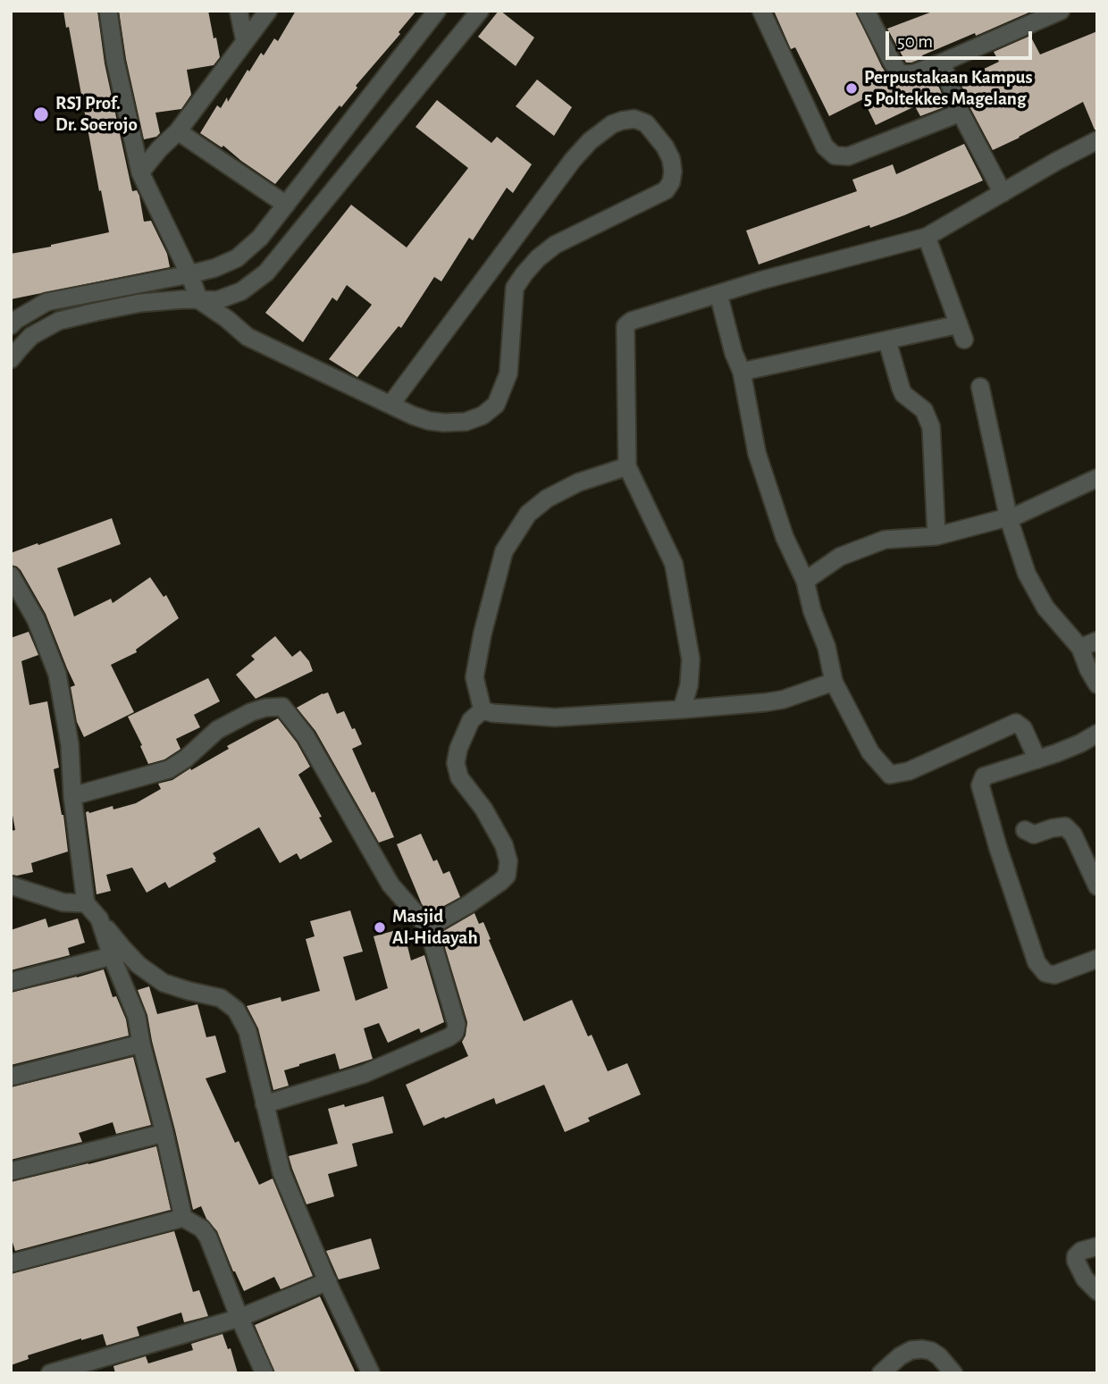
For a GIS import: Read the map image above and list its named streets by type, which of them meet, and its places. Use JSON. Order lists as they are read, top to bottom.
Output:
{
  "places": ["Perpustakaan Kampus 5 Poltekkes Magelang", "RSJ Prof. Dr. Soerojo", "Masjid Al-Hidayah"],
  "scale_bar": "50 m"
}
